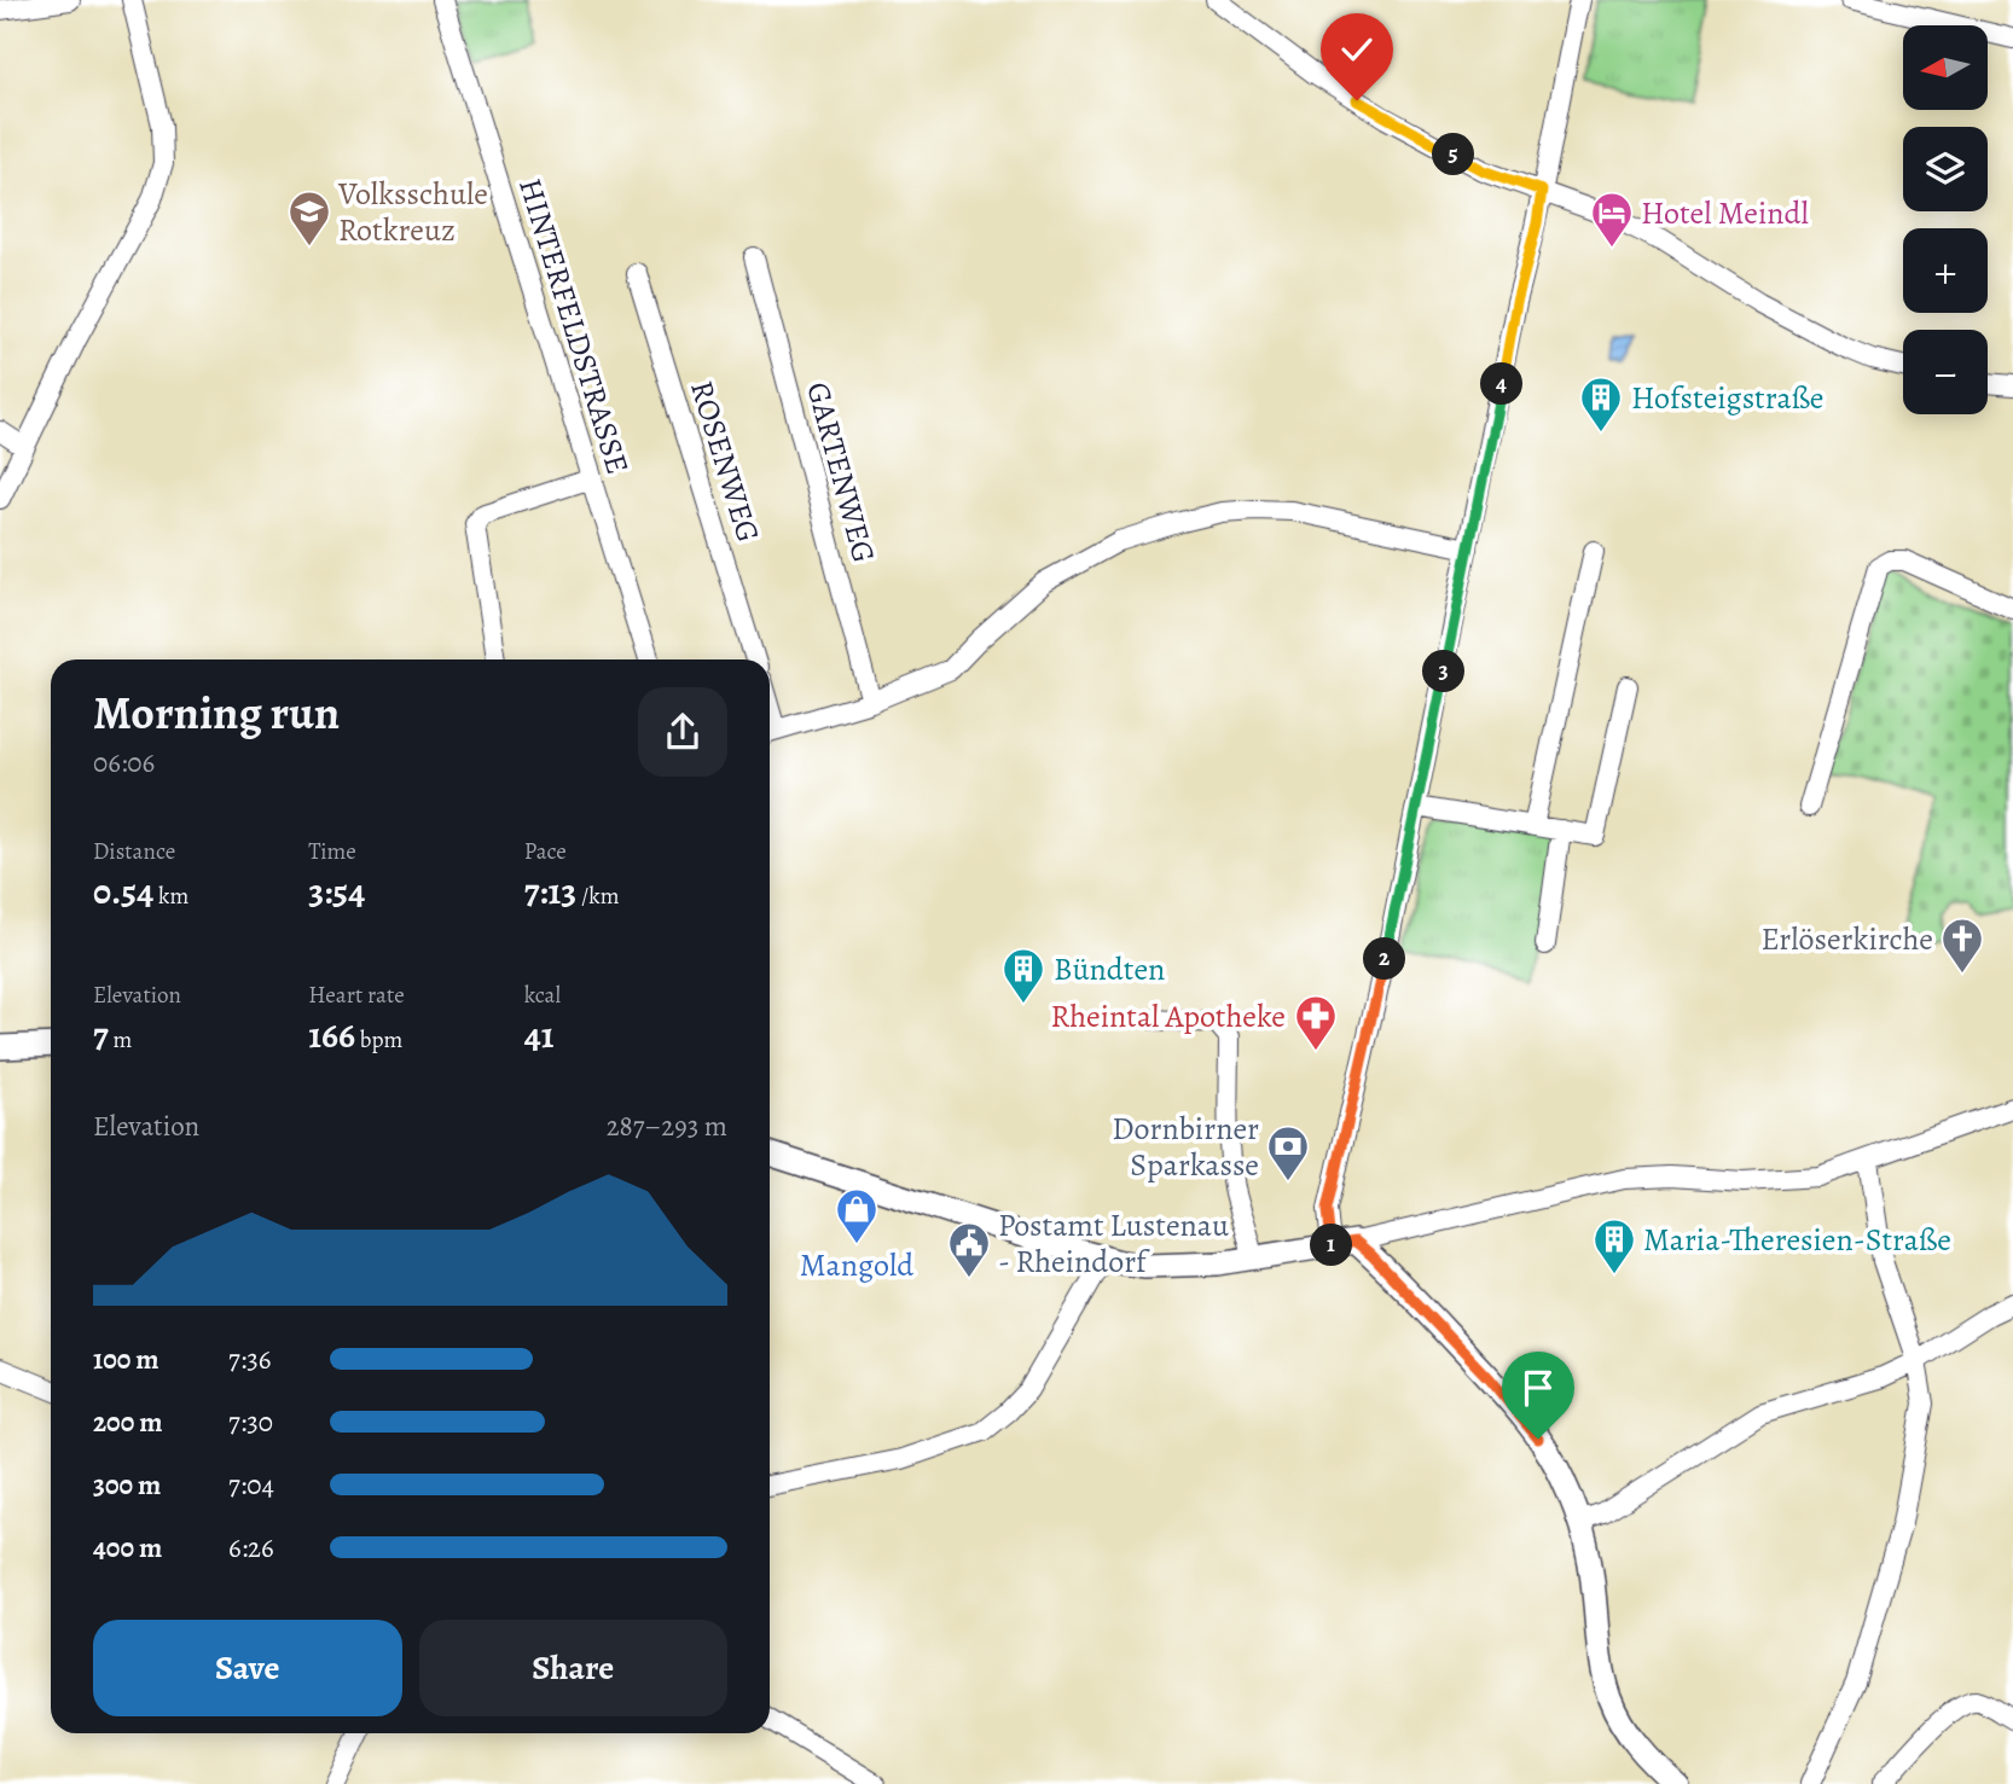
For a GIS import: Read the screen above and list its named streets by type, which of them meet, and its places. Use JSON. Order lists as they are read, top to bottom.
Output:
{
  "streets": {
    "street": ["HINTERFELDSTRASSE", "ROSENWEG", "GARTENWEG"]
  },
  "places": {
    "school or university": ["Volksschule Rotkreuz"],
    "hotel": ["Hotel Meindl"],
    "building": ["Hofsteigstraße", "Bündten", "Maria-Theresien-Straße"],
    "church": ["Erlöserkirche"],
    "pharmacy": ["Rheintal Apotheke"],
    "bank": ["Dornbirner Sparkasse"],
    "shop": ["Mangold"],
    "public building": ["Postamt Lustenau - Rheindorf"]
  },
  "north": "left",
  "page": {
    "map_buttons": ["+", "−"],
    "pins": [
      "5",
      "4",
      "3",
      "2",
      "1"
    ],
    "heading": ["Morning run", "06:06"],
    "stats": [
      ["Distance", "0.54 km"],
      ["Time", "3:54"],
      ["Pace", "7:13 /km"],
      ["Elevation", "7 m"],
      ["Heart rate", "166 bpm"],
      ["kcal", "41"]
    ],
    "chart": ["Elevation", "287–293 m"],
    "list": [
      {
        "name": "100 m",
        "note": "7:36"
      },
      {
        "name": "200 m",
        "note": "7:30"
      },
      {
        "name": "300 m",
        "note": "7:04"
      },
      {
        "name": "400 m",
        "note": "6:26"
      }
    ],
    "buttons": ["Save", "Share"]
  }
}
